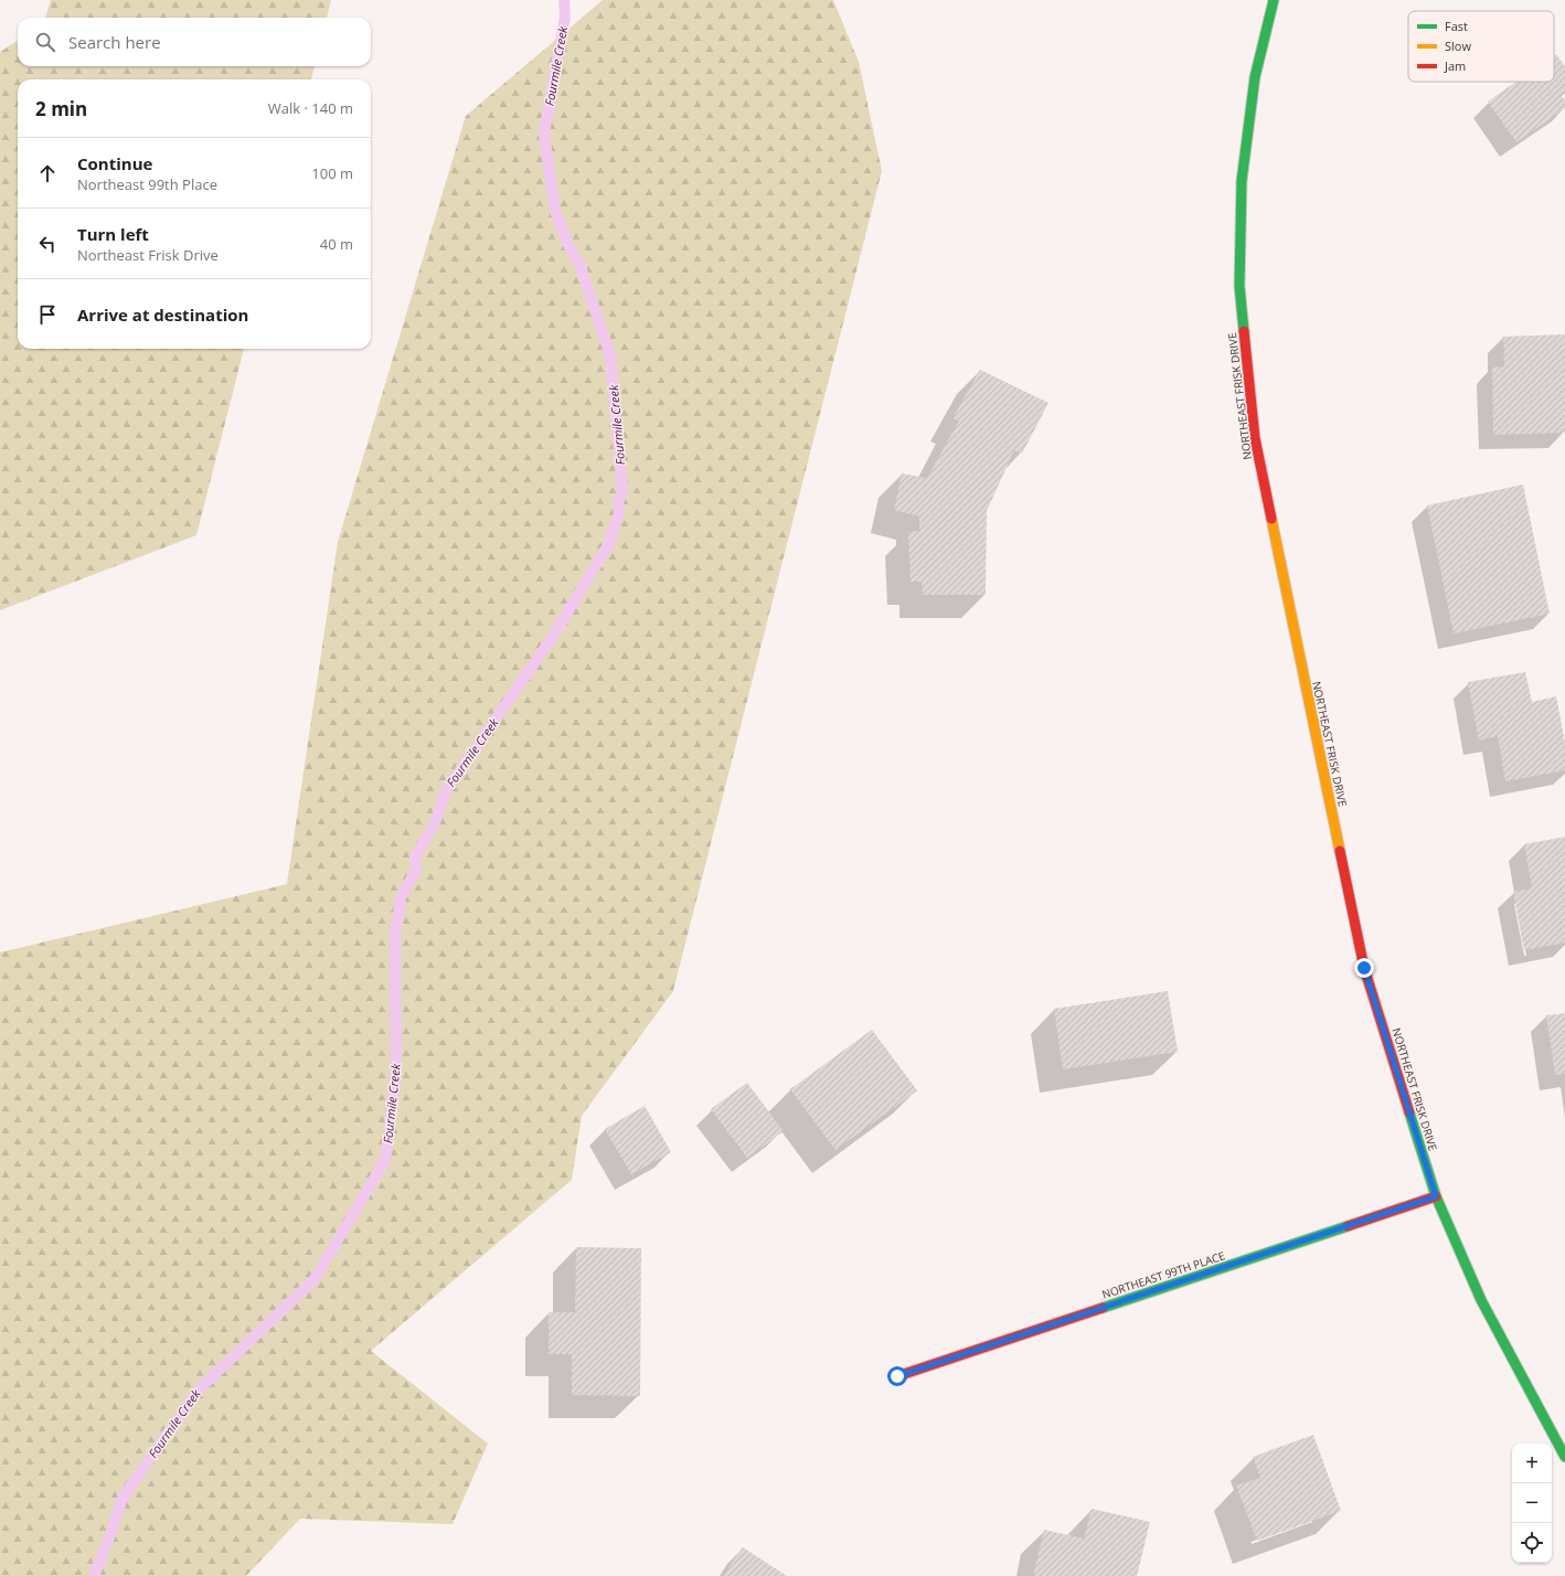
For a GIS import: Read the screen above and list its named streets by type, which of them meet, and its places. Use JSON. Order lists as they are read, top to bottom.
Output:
{
  "streets": {
    "street": ["NORTHEAST FRISK DRIVE", "NORTHEAST 99TH PLACE"]
  },
  "crossings": [
    ["NORTHEAST FRISK DRIVE", "NORTHEAST 99TH PLACE"]
  ],
  "water": ["Fourmile Creek"],
  "legend": ["Fast", "Slow", "Jam"],
  "page": {
    "search": "Search here",
    "heading": ["2 min", "Walk · 140 m"],
    "list": [
      ["Continue", "Northeast 99th Place", "100 m"],
      ["Turn left", "Northeast Frisk Drive", "40 m"],
      "Arrive at destination"
    ],
    "map_buttons": ["+", "−"]
  }
}
